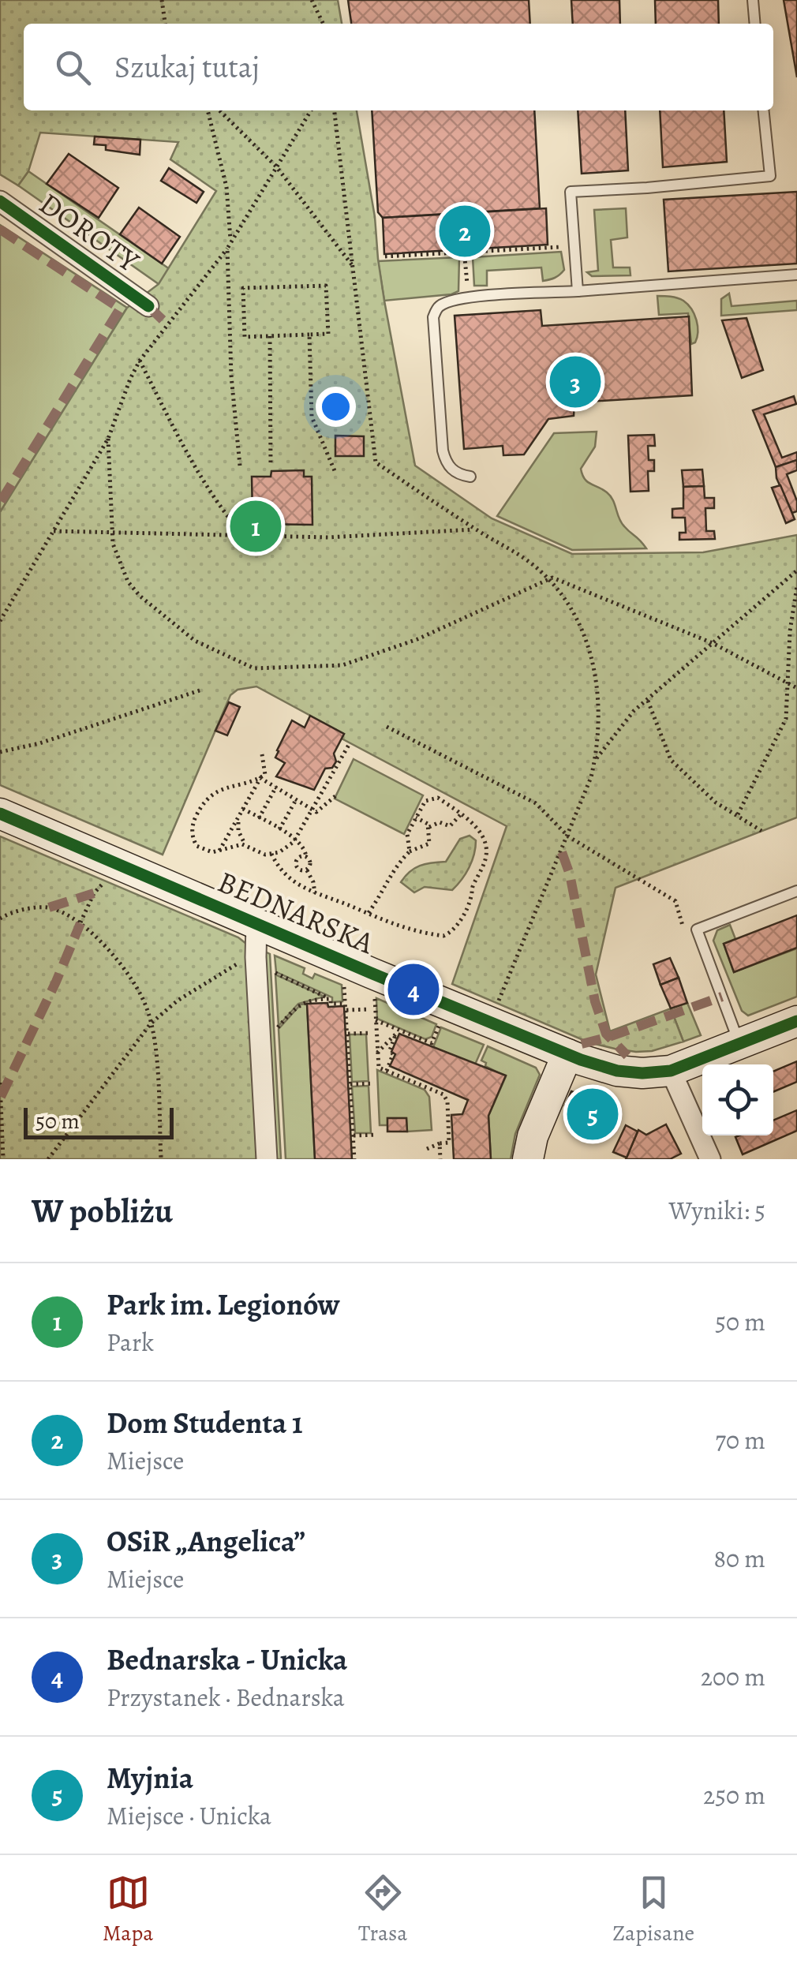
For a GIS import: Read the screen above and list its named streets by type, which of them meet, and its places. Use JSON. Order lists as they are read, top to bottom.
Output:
{
  "streets": {
    "street": ["DOROTY", "BEDNARSKA"]
  },
  "scale_bar": "50 m",
  "page": {
    "search": "Szukaj tutaj",
    "pins": [
      "2",
      "3",
      "1",
      "4",
      "5"
    ],
    "scale": "50 m",
    "heading": ["W pobliżu", "Wyniki: 5"],
    "list": [
      {
        "mark": "1",
        "name": "Park im. Legionów",
        "note": "Park",
        "value": "50 m"
      },
      {
        "mark": "2",
        "name": "Dom Studenta 1",
        "note": "Miejsce",
        "value": "70 m"
      },
      {
        "mark": "3",
        "name": "OSiR „Angelica”",
        "note": "Miejsce",
        "value": "80 m"
      },
      {
        "mark": "4",
        "name": "Bednarska - Unicka",
        "note": "Przystanek · Bednarska",
        "value": "200 m"
      },
      {
        "mark": "5",
        "name": "Myjnia",
        "note": "Miejsce · Unicka",
        "value": "250 m"
      }
    ],
    "nav": ["Mapa", "Trasa", "Zapisane"]
  }
}
